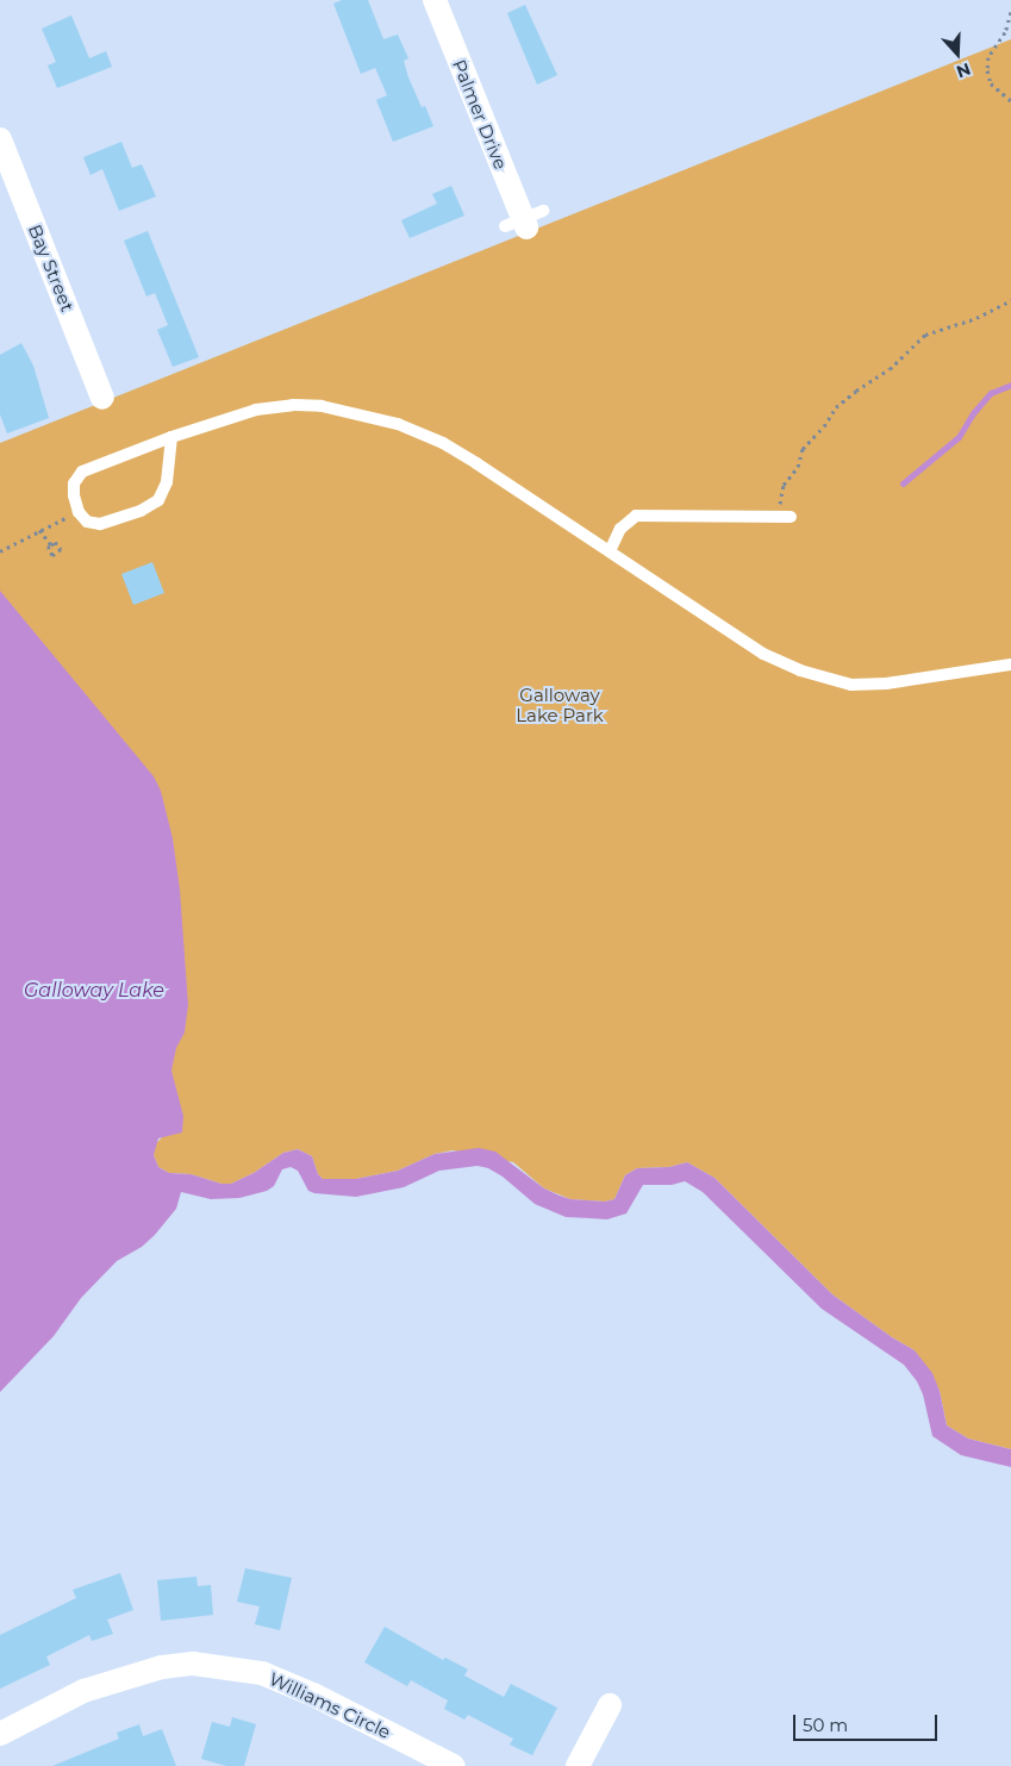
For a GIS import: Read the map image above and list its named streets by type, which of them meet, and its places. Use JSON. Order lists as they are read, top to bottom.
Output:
{
  "streets": {
    "street": ["Palmer Drive", "Bay Street", "Williams Circle"]
  },
  "water": ["Galloway Lake"],
  "parks": ["Galloway Lake Park"],
  "scale_bar": "50 m",
  "north": "bottom"
}
